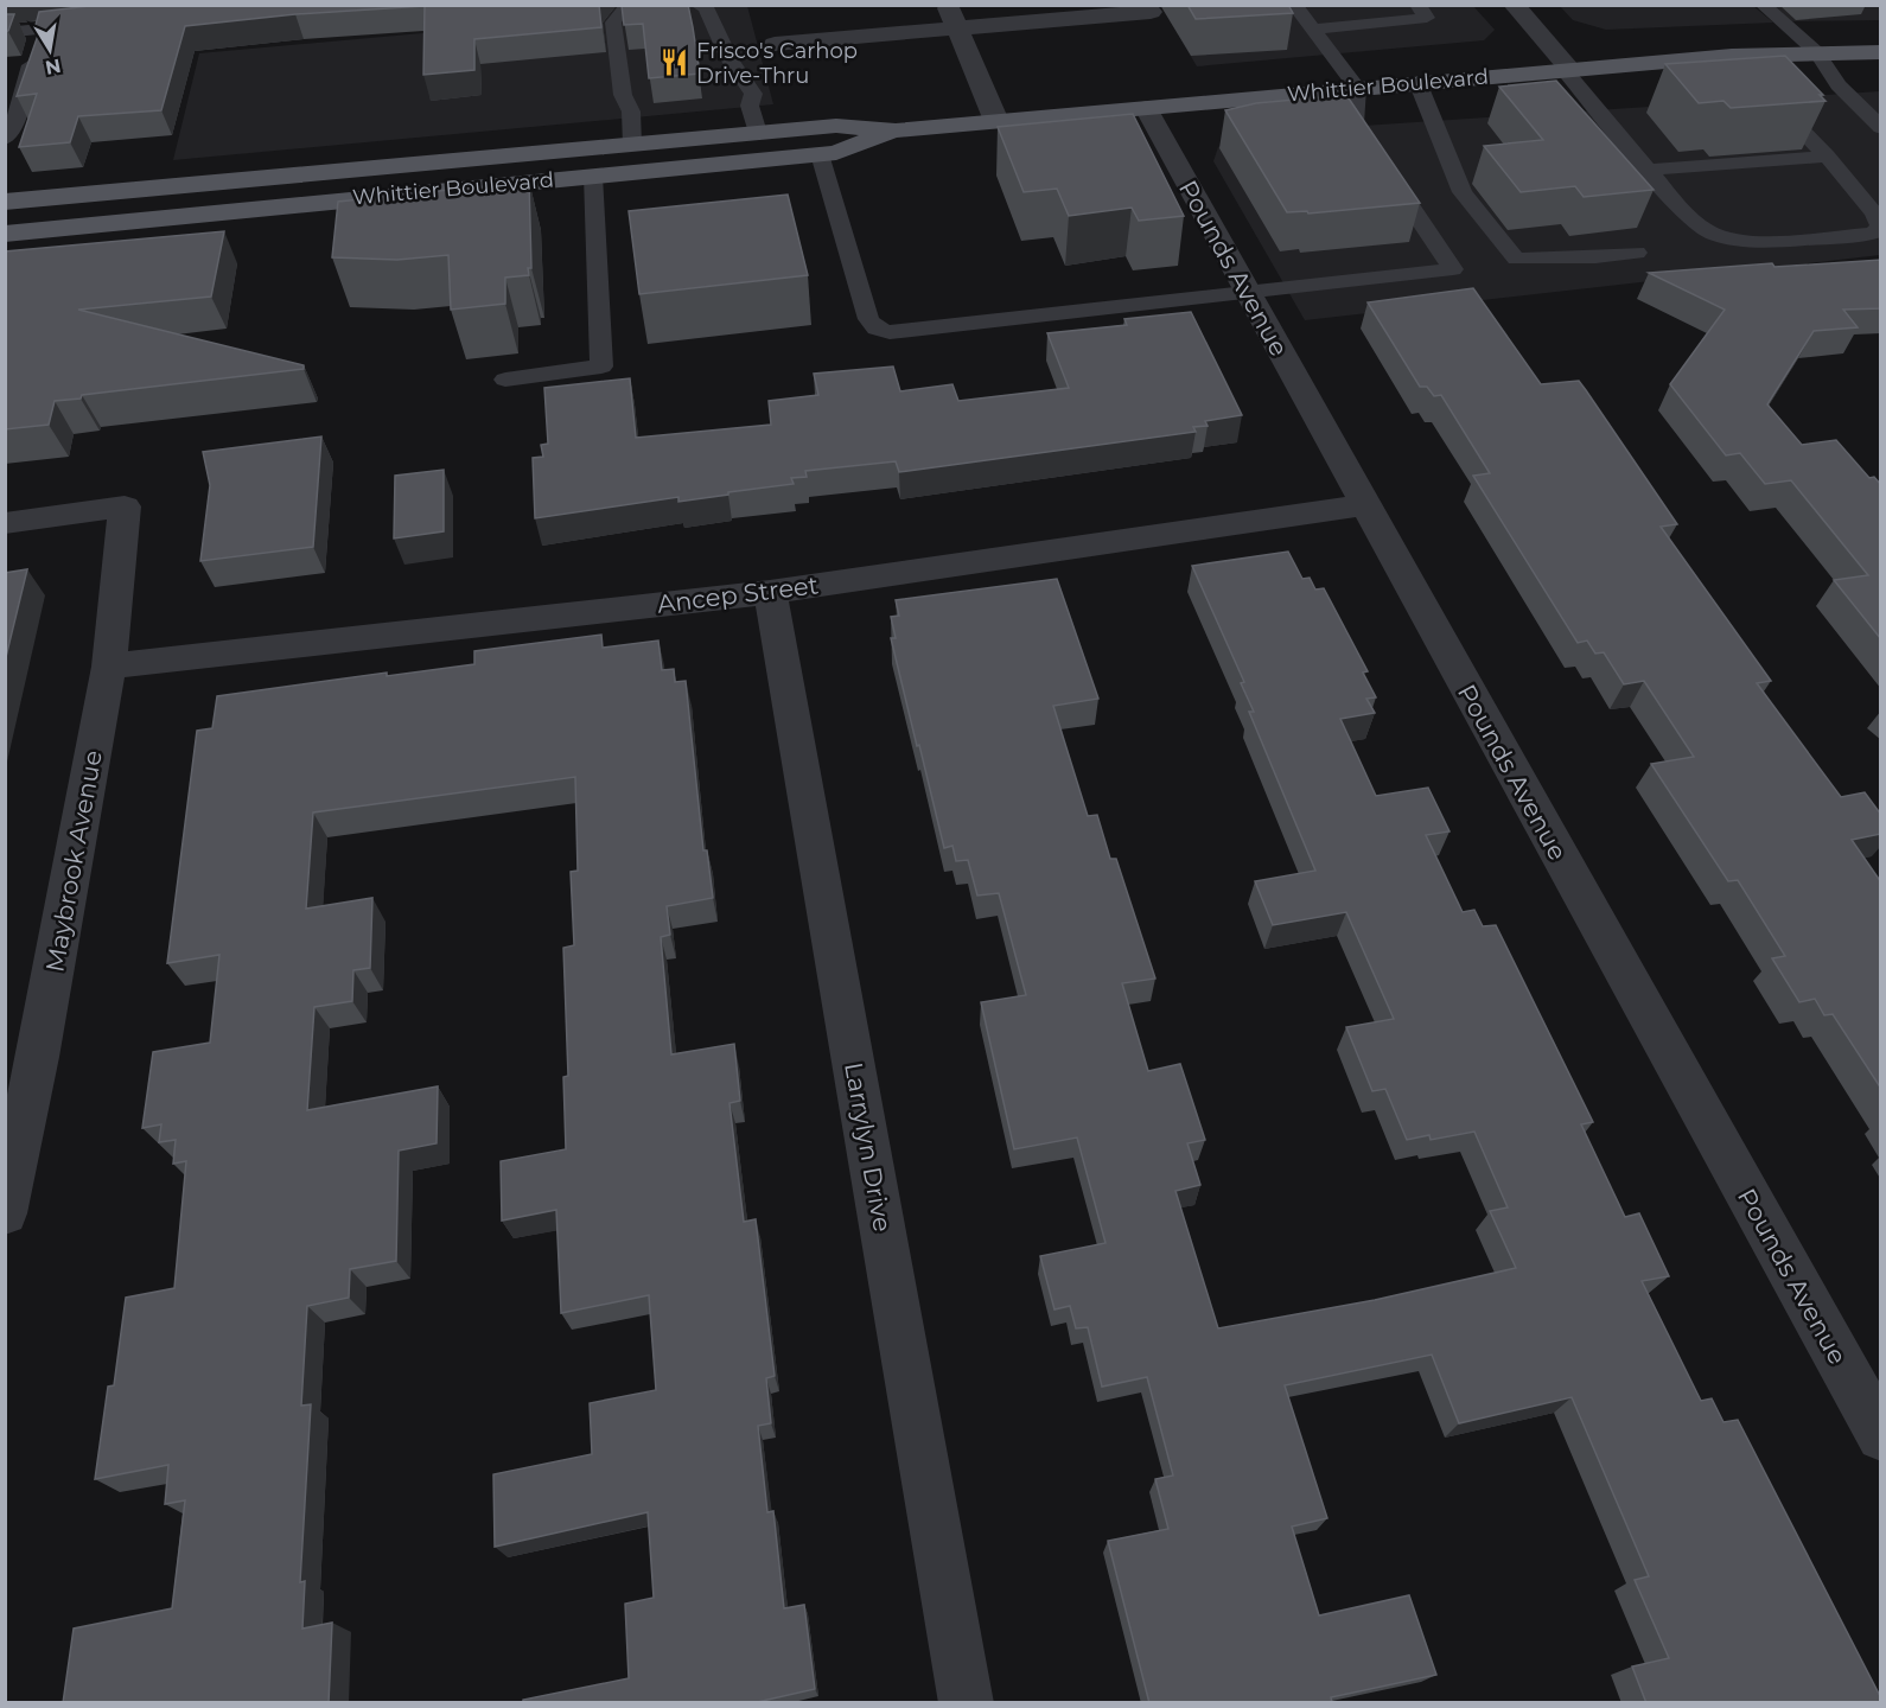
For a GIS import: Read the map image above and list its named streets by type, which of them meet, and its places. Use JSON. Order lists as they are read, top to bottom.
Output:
{
  "streets": {
    "main road": ["Whittier Boulevard"],
    "street": [
      "Pounds Avenue",
      "Ancep Street",
      "Maybrook Avenue",
      "Larrylyn Drive"
    ]
  },
  "crossings": [
    ["Whittier Boulevard", "Pounds Avenue"],
    ["Pounds Avenue", "Ancep Street"],
    ["Ancep Street", "Maybrook Avenue"],
    ["Ancep Street", "Larrylyn Drive"]
  ],
  "places": {
    "restaurant": ["Frisco's Carhop Drive-Thru"]
  },
  "north": "bottom"
}
